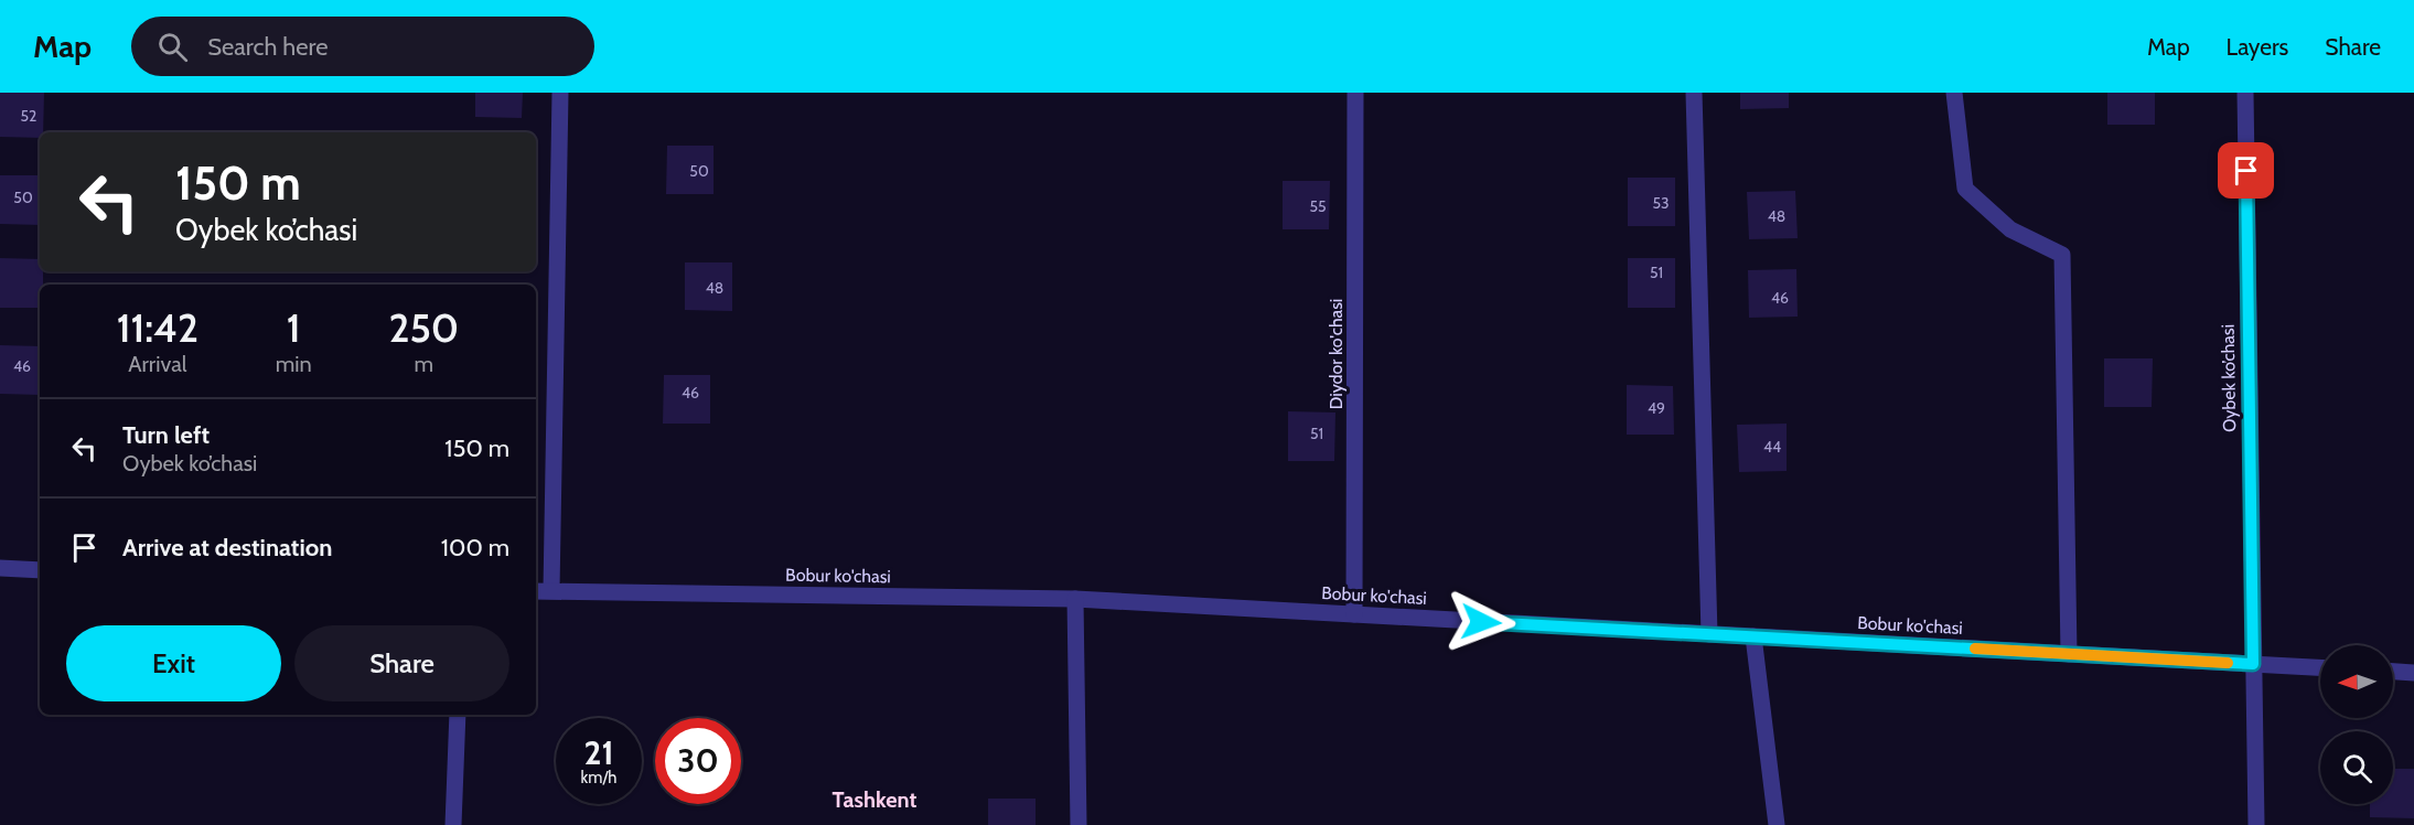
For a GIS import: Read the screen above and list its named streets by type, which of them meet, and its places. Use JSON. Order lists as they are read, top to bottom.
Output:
{
  "streets": {
    "street": ["Diydor ko'chasi", "Oybek ko’chasi", "Bobur ko'chasi"]
  },
  "crossings": [
    ["Diydor ko'chasi", "Bobur ko'chasi"],
    ["Oybek ko’chasi", "Bobur ko'chasi"]
  ],
  "districts": ["Tashkent"],
  "house_numbers": [
    "52",
    "50",
    "50",
    "53",
    "55",
    "48",
    "51",
    "48",
    "46",
    "46",
    "46",
    "49",
    "51",
    "44"
  ],
  "north": "left",
  "page": {
    "header": "Map",
    "search": "Search here",
    "nav": ["Map", "Layers", "Share"],
    "turn": ["150 m", "Oybek ko’chasi"],
    "eta": [
      "11:42",
      "Arrival",
      "1",
      "min",
      "250",
      "m"
    ],
    "list": [
      {
        "name": "Turn left",
        "note": "Oybek ko’chasi",
        "value": "150 m"
      },
      {
        "name": "Arrive at destination",
        "value": "100 m"
      }
    ],
    "buttons": ["Exit", "Share"],
    "speed": "21 km/h",
    "limit": "30"
  }
}
